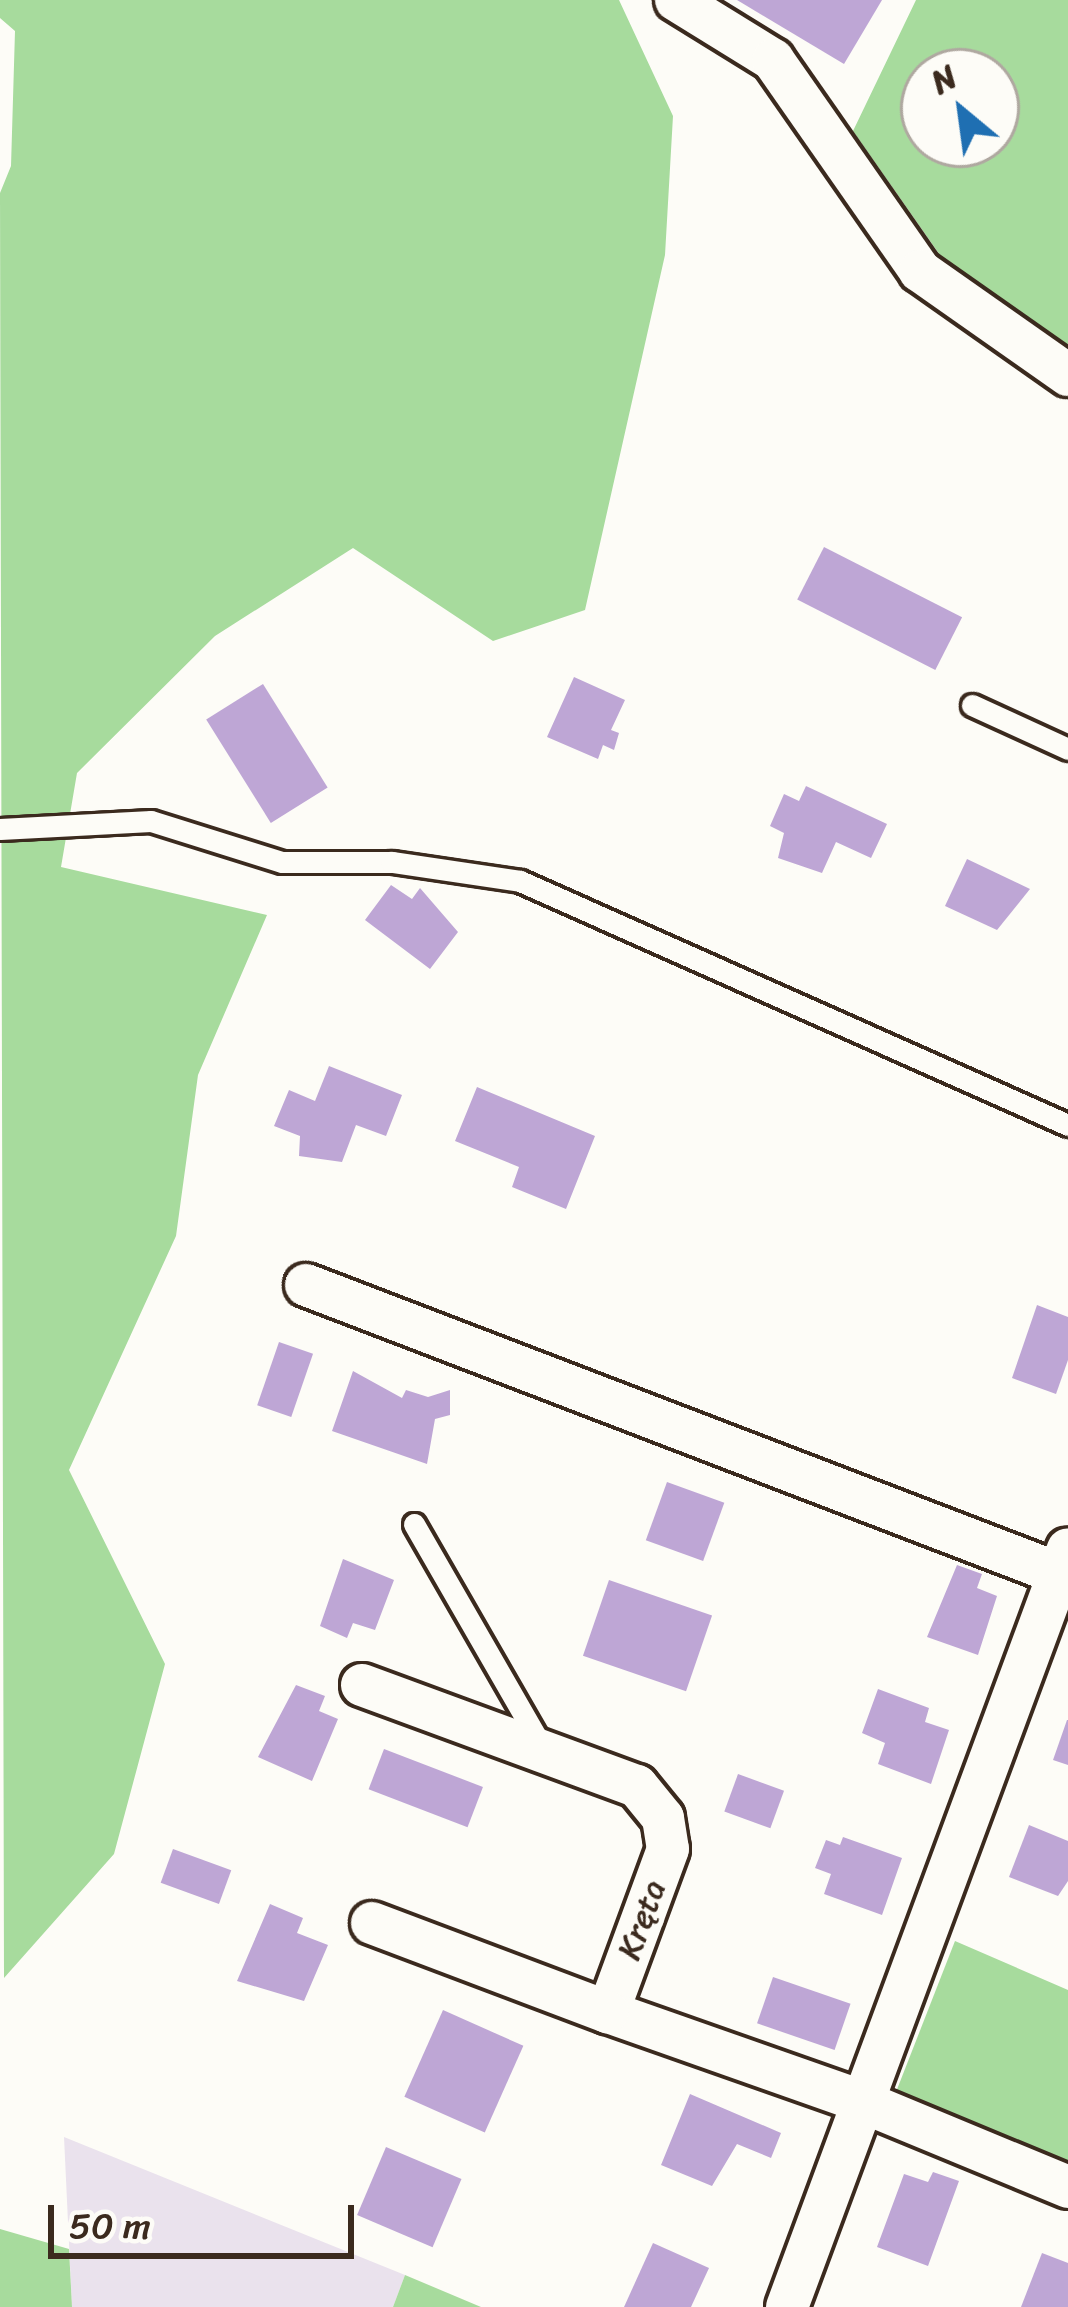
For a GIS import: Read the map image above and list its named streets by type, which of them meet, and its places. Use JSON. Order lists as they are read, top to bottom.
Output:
{
  "streets": {
    "street": ["Kręta"]
  },
  "scale_bar": "50 m",
  "north": "top left"
}
